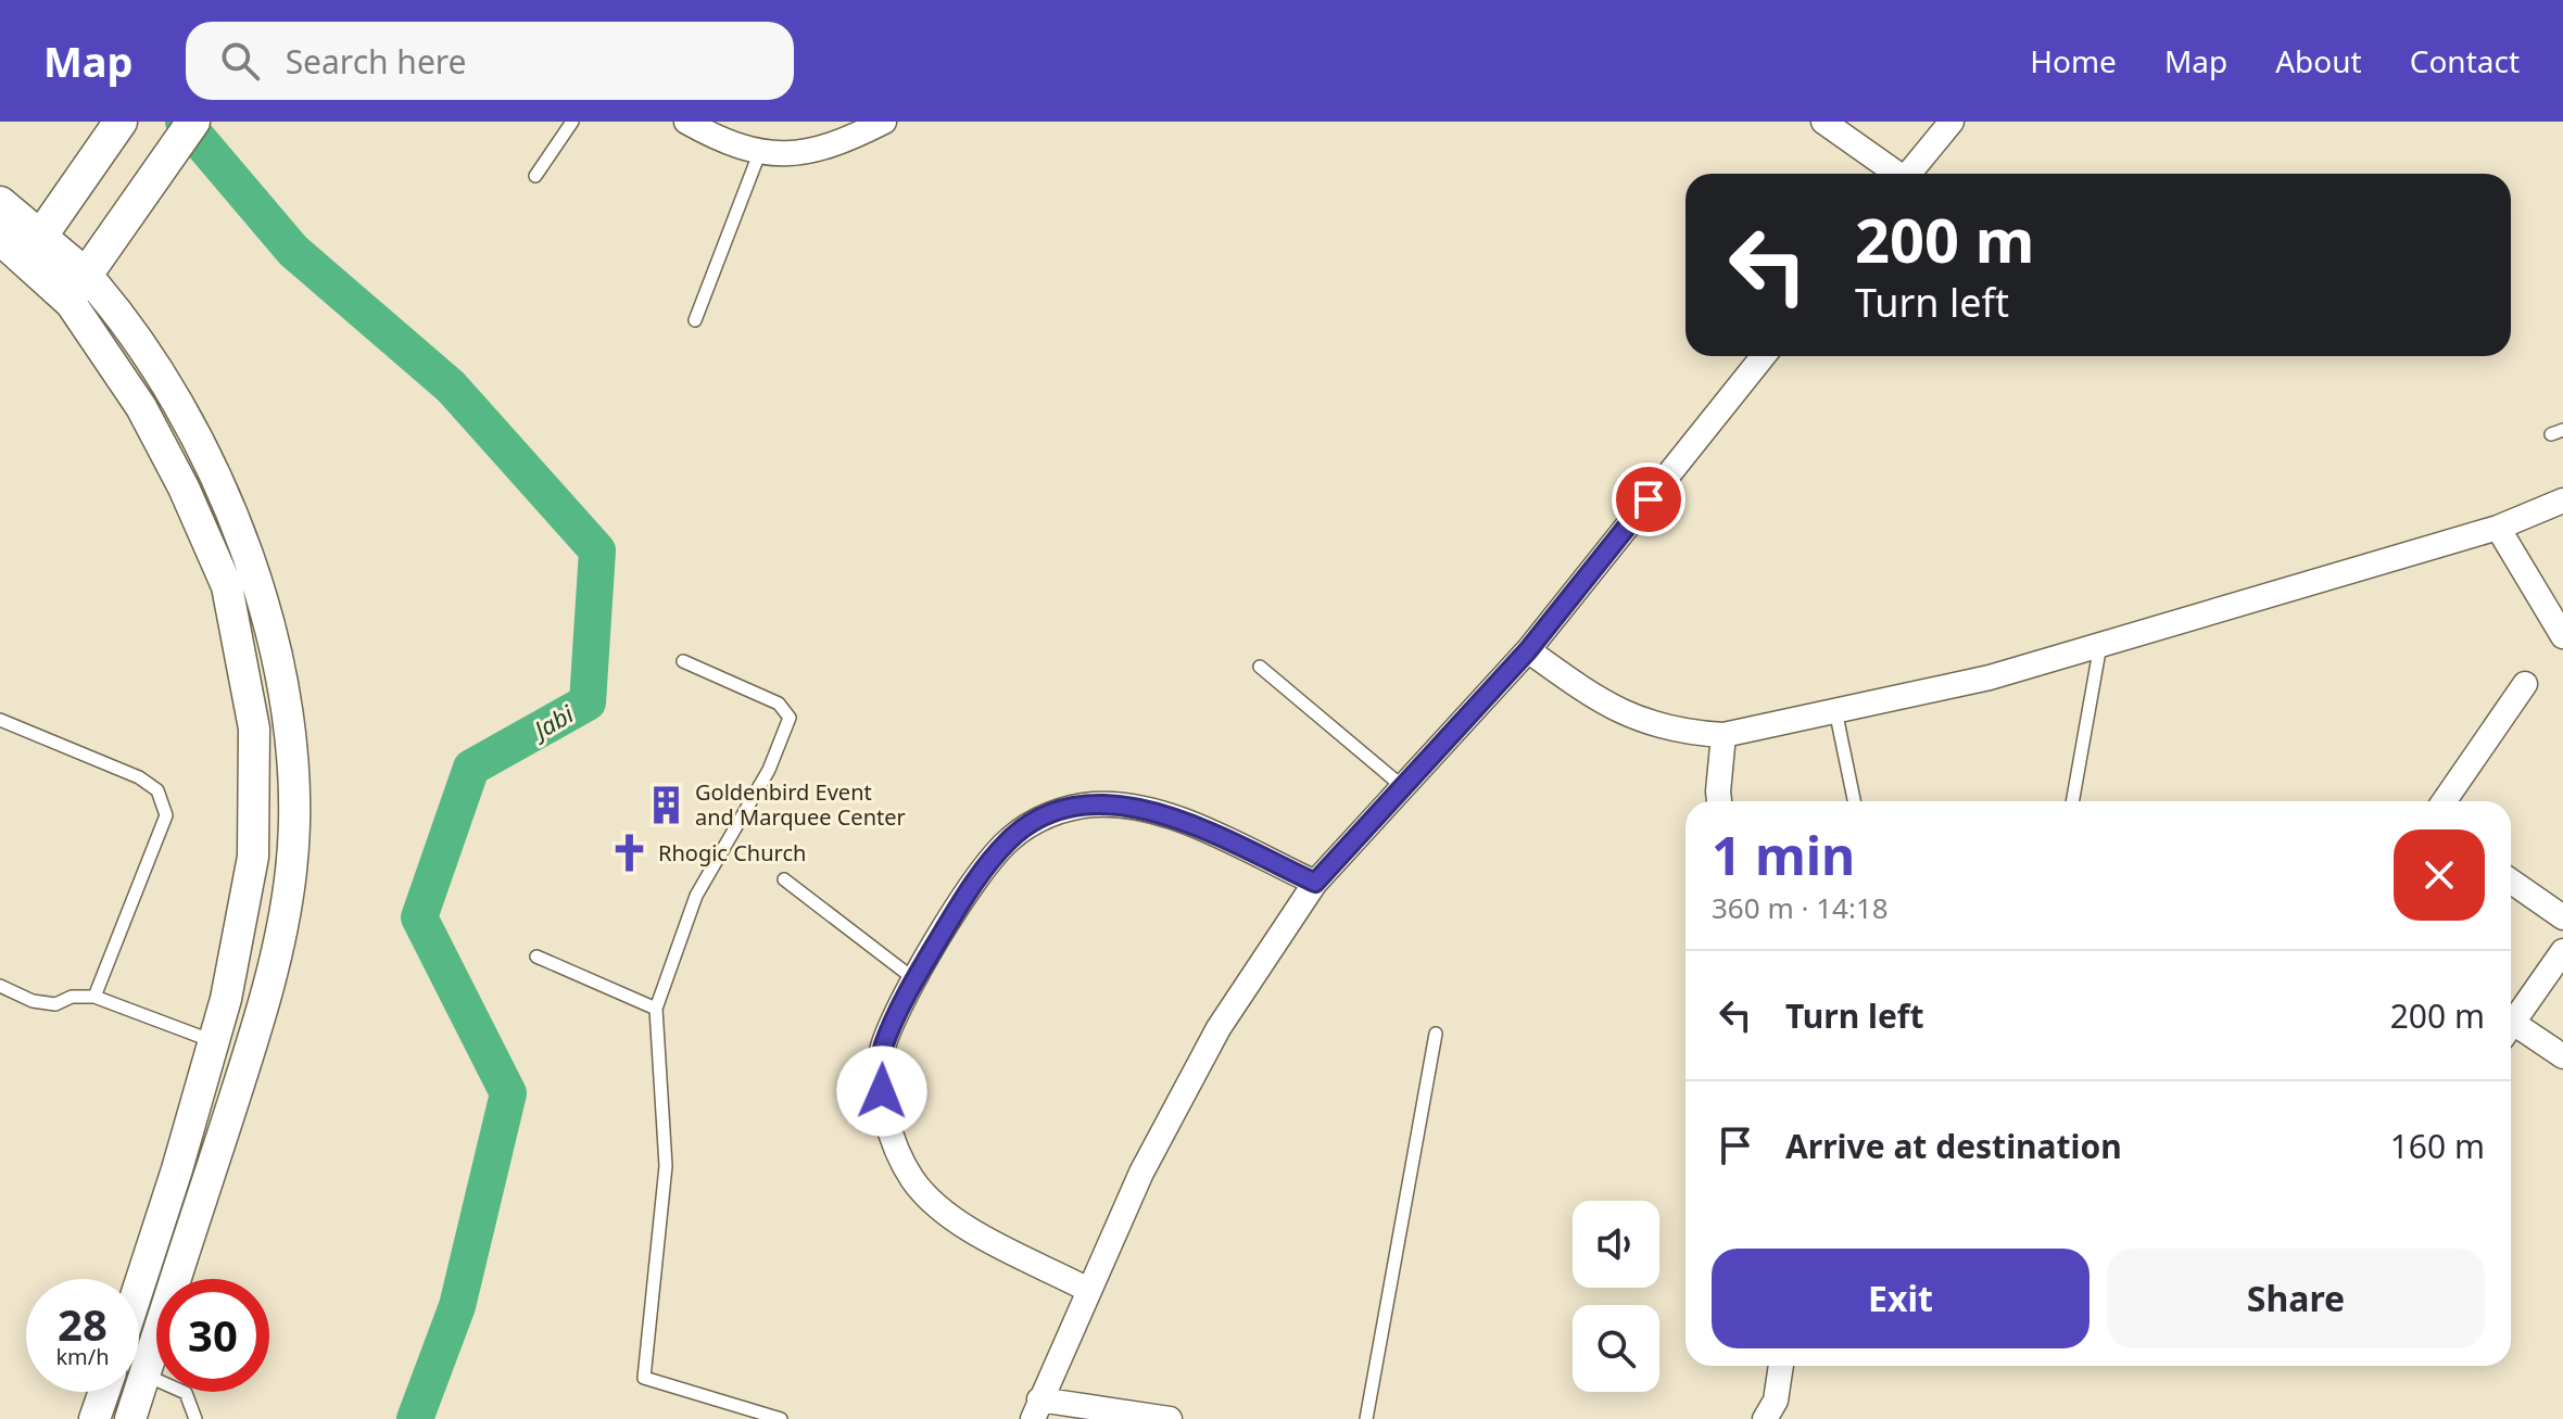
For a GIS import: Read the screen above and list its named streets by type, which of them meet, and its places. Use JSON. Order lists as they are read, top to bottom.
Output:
{
  "water": ["Jabi"],
  "places": {
    "building": ["Goldenbird Event and Marquee Center"],
    "church": ["Rhogic Church"]
  },
  "page": {
    "header": "Map",
    "search": "Search here",
    "nav": [
      "Home",
      "Map",
      "About",
      "Contact"
    ],
    "turn": ["200 m", "Turn left"],
    "heading": ["1 min", "360 m · 14:18"],
    "list": [
      {
        "name": "Turn left",
        "value": "200 m"
      },
      {
        "name": "Arrive at destination",
        "value": "160 m"
      }
    ],
    "buttons": ["Exit", "Share"],
    "speed": "28 km/h",
    "limit": "30"
  }
}
